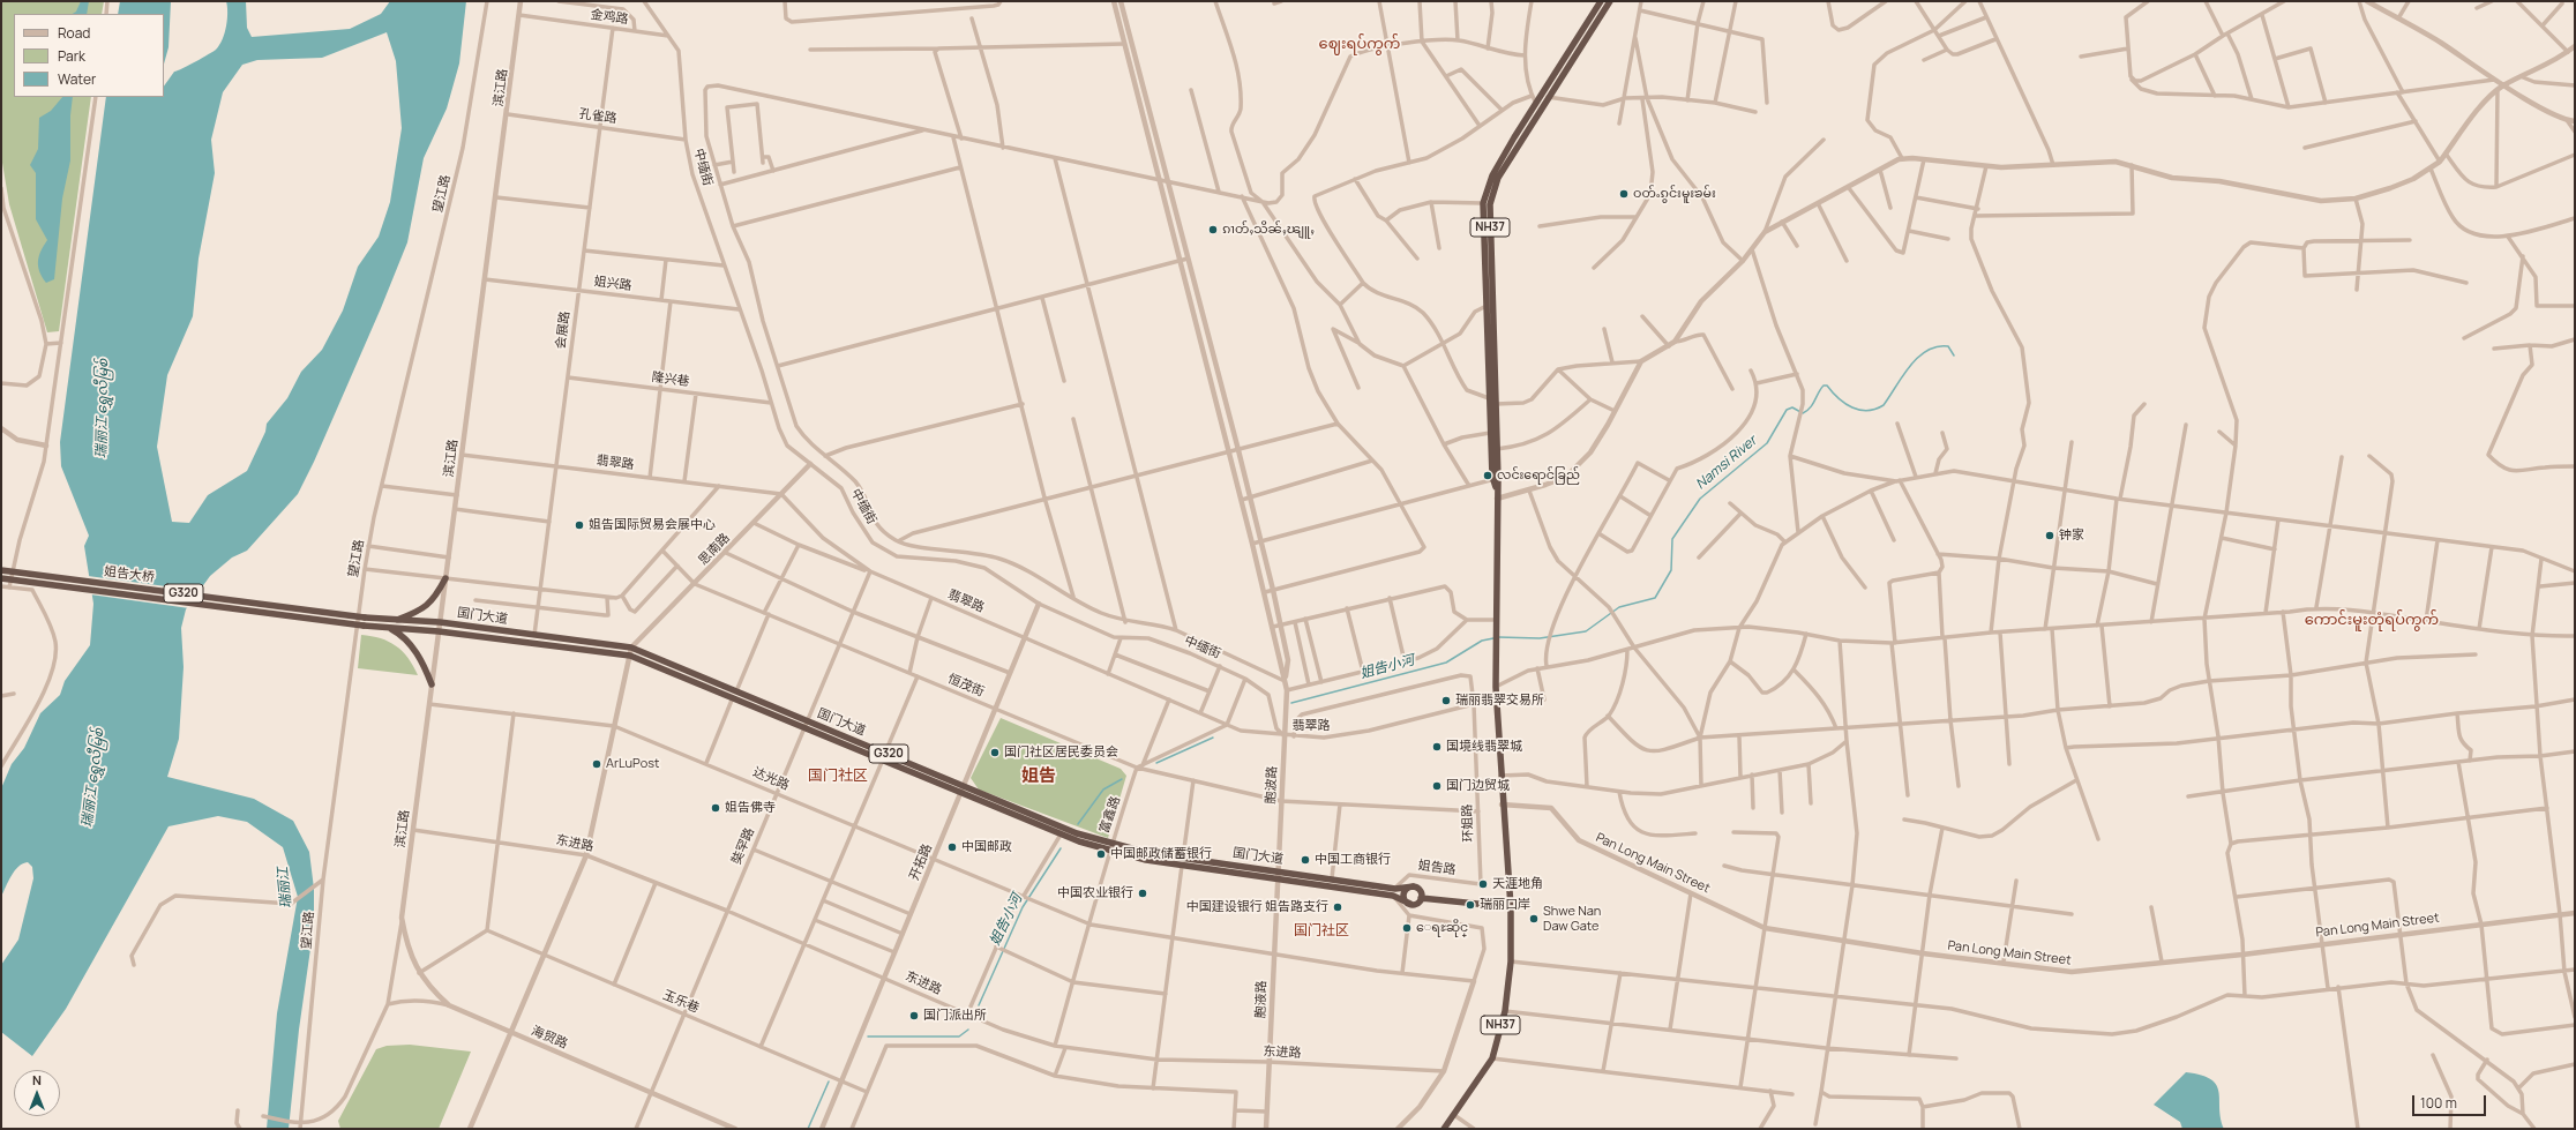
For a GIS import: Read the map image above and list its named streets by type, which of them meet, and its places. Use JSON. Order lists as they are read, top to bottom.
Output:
{
  "streets": {
    "highway": [
      "NH37",
      "姐告大桥",
      "G320",
      "国门大道"
    ],
    "street": [
      "金鸡路",
      "滨江路",
      "孔雀路",
      "中缅街",
      "望江路",
      "姐兴路",
      "会展路",
      "隆兴巷",
      "翡翠路",
      "思南路",
      "恒茂街",
      "达光路",
      "胞波路",
      "富鑫路",
      "环姐路",
      "东进路",
      "奘罕路",
      "开拓路",
      "Pan Long Main Street",
      "姐告路",
      "胞液路",
      "玉乐巷",
      "海贸路"
    ]
  },
  "crossings": [
    ["金鸡路", "滨江路"],
    ["金鸡路", "中缅街"],
    ["金鸡路", "会展路"],
    ["滨江路", "孔雀路"],
    ["滨江路", "姐兴路"],
    ["滨江路", "翡翠路"],
    ["滨江路", "国门大道"],
    ["滨江路", "达光路"],
    ["滨江路", "东进路"],
    ["滨江路", "海贸路"],
    ["孔雀路", "中缅街"],
    ["孔雀路", "会展路"],
    ["中缅街", "姐兴路"],
    ["中缅街", "隆兴巷"],
    ["中缅街", "翡翠路"],
    ["中缅街", "思南路"],
    ["中缅街", "胞波路"],
    ["中缅街", "开拓路"],
    ["NH37", "Pan Long Main Street"],
    ["姐兴路", "会展路"],
    ["会展路", "隆兴巷"],
    ["会展路", "翡翠路"],
    ["会展路", "国门大道"],
    ["翡翠路", "思南路"],
    ["翡翠路", "胞波路"],
    ["翡翠路", "环姐路"],
    ["翡翠路", "奘罕路"],
    ["翡翠路", "开拓路"],
    ["思南路", "国门大道"],
    ["思南路", "恒茂街"],
    ["姐告大桥", "国门大道"],
    ["国门大道", "胞波路"],
    ["国门大道", "富鑫路"],
    ["国门大道", "奘罕路"],
    ["国门大道", "开拓路"],
    ["国门大道", "姐告路"],
    ["国门大道", "胞液路"],
    ["恒茂街", "胞波路"],
    ["恒茂街", "富鑫路"],
    ["恒茂街", "环姐路"],
    ["恒茂街", "奘罕路"],
    ["恒茂街", "开拓路"],
    ["达光路", "富鑫路"],
    ["达光路", "奘罕路"],
    ["达光路", "开拓路"],
    ["达光路", "胞液路"],
    ["胞波路", "胞液路"],
    ["富鑫路", "东进路"],
    ["环姐路", "姐告路"],
    ["东进路", "奘罕路"],
    ["东进路", "开拓路"],
    ["东进路", "胞液路"],
    ["奘罕路", "玉乐巷"],
    ["奘罕路", "海贸路"],
    ["开拓路", "玉乐巷"]
  ],
  "districts": [
    "ဈေးရပ်ကွက်",
    "ကောင်းမူးတုံရပ်ကွက်",
    "国门社区",
    "姐告",
    "国门社区"
  ],
  "water": [
    "瑞丽江 ရွှေလီမြစ်",
    "Namsi River",
    "姐告小河",
    "瑞丽江"
  ],
  "places": [
    "ဝတ်ႉၵွင်းမူးၶမ်း",
    "ၵၢတ်ႇသိၼ်ႇၽျူႇ",
    "လင်းရောင်ခြည်",
    "姐告国际贸易会展中心",
    "钟家",
    "瑞丽翡翠交易所",
    "国境线翡翠城",
    "国门社区居民委员会",
    "ArLuPost",
    "国门边贸城",
    "姐告佛寺",
    "中国邮政",
    "中国邮政储蓄银行",
    "中国工商银行",
    "天涯地角",
    "中国农业银行",
    "瑞丽口岸",
    "中国建设银行 姐告路支行",
    "Shwe Nan Daw Gate",
    "ေရႊဆိုင္",
    "国门派出所"
  ],
  "legend": ["Road", "Park", "Water"],
  "scale_bar": "100 m",
  "north": "top"
}
